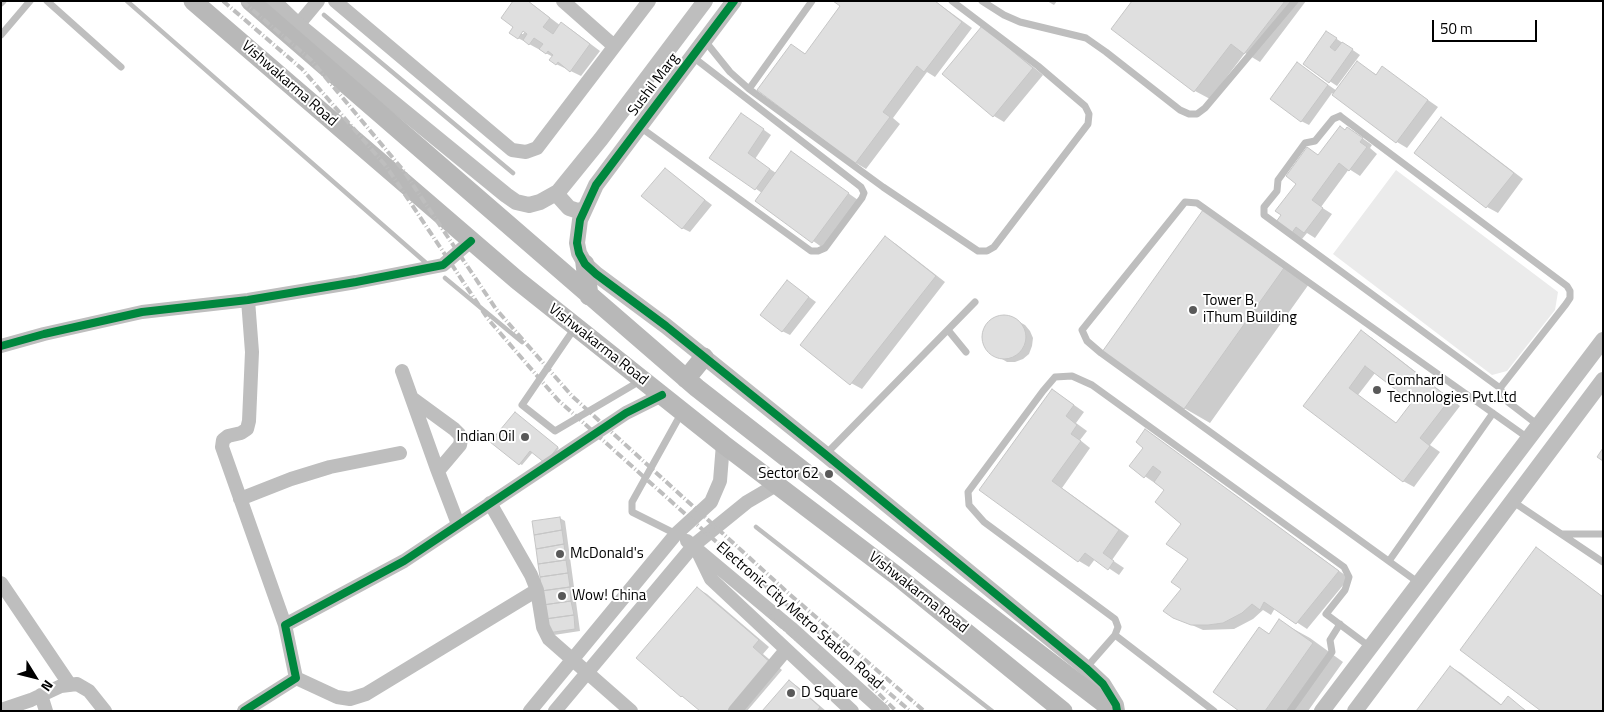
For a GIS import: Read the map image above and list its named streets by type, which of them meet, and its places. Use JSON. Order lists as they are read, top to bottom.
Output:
{
  "streets": {
    "main road": ["Vishwakarma Road"],
    "street": ["Sushil Marg", "Electronic City Metro Station Road"]
  },
  "places": [
    "Tower B, iThum Building",
    "Comhard Technologies Pvt.Ltd",
    "Indian Oil",
    "Sector 62",
    "McDonald's",
    "Wow! China",
    "D Square"
  ],
  "scale_bar": "50 m",
  "north": "bottom right"
}
